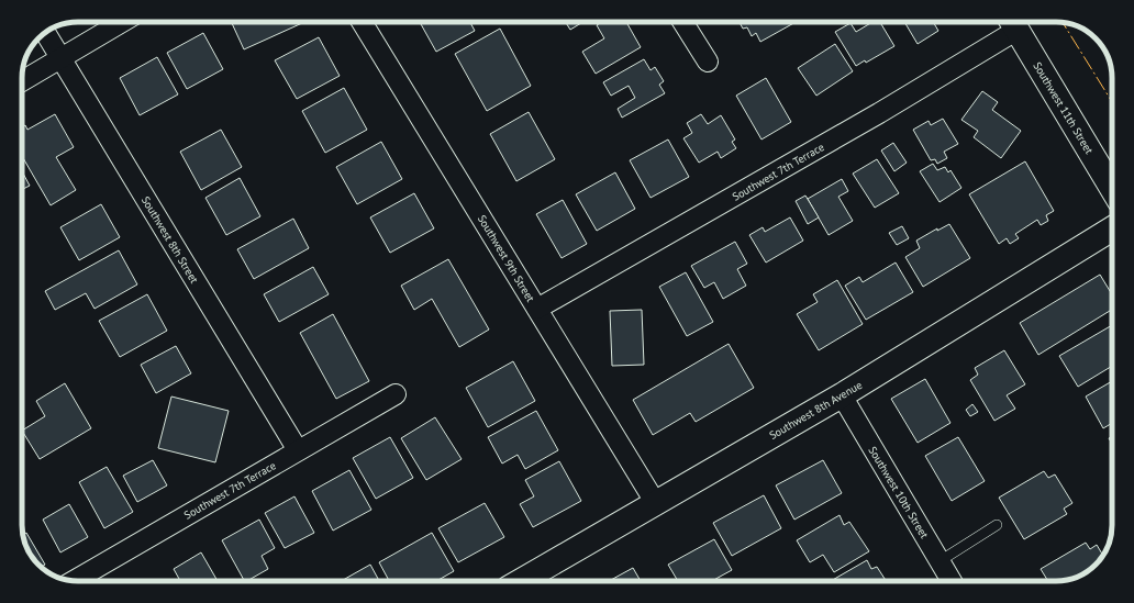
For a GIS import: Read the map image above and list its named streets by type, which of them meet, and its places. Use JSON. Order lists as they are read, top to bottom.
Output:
{
  "streets": {
    "street": [
      "Southwest 11th Street",
      "Southwest 7th Terrace",
      "Southwest 8th Street",
      "Southwest 9th Street",
      "Southwest 8th Avenue",
      "Southwest 10th Street"
    ]
  },
  "crossings": [
    ["Southwest 11th Street", "Southwest 7th Terrace"],
    ["Southwest 7th Terrace", "Southwest 8th Street"],
    ["Southwest 7th Terrace", "Southwest 9th Street"],
    ["Southwest 9th Street", "Southwest 8th Avenue"],
    ["Southwest 8th Avenue", "Southwest 10th Street"]
  ]
}
